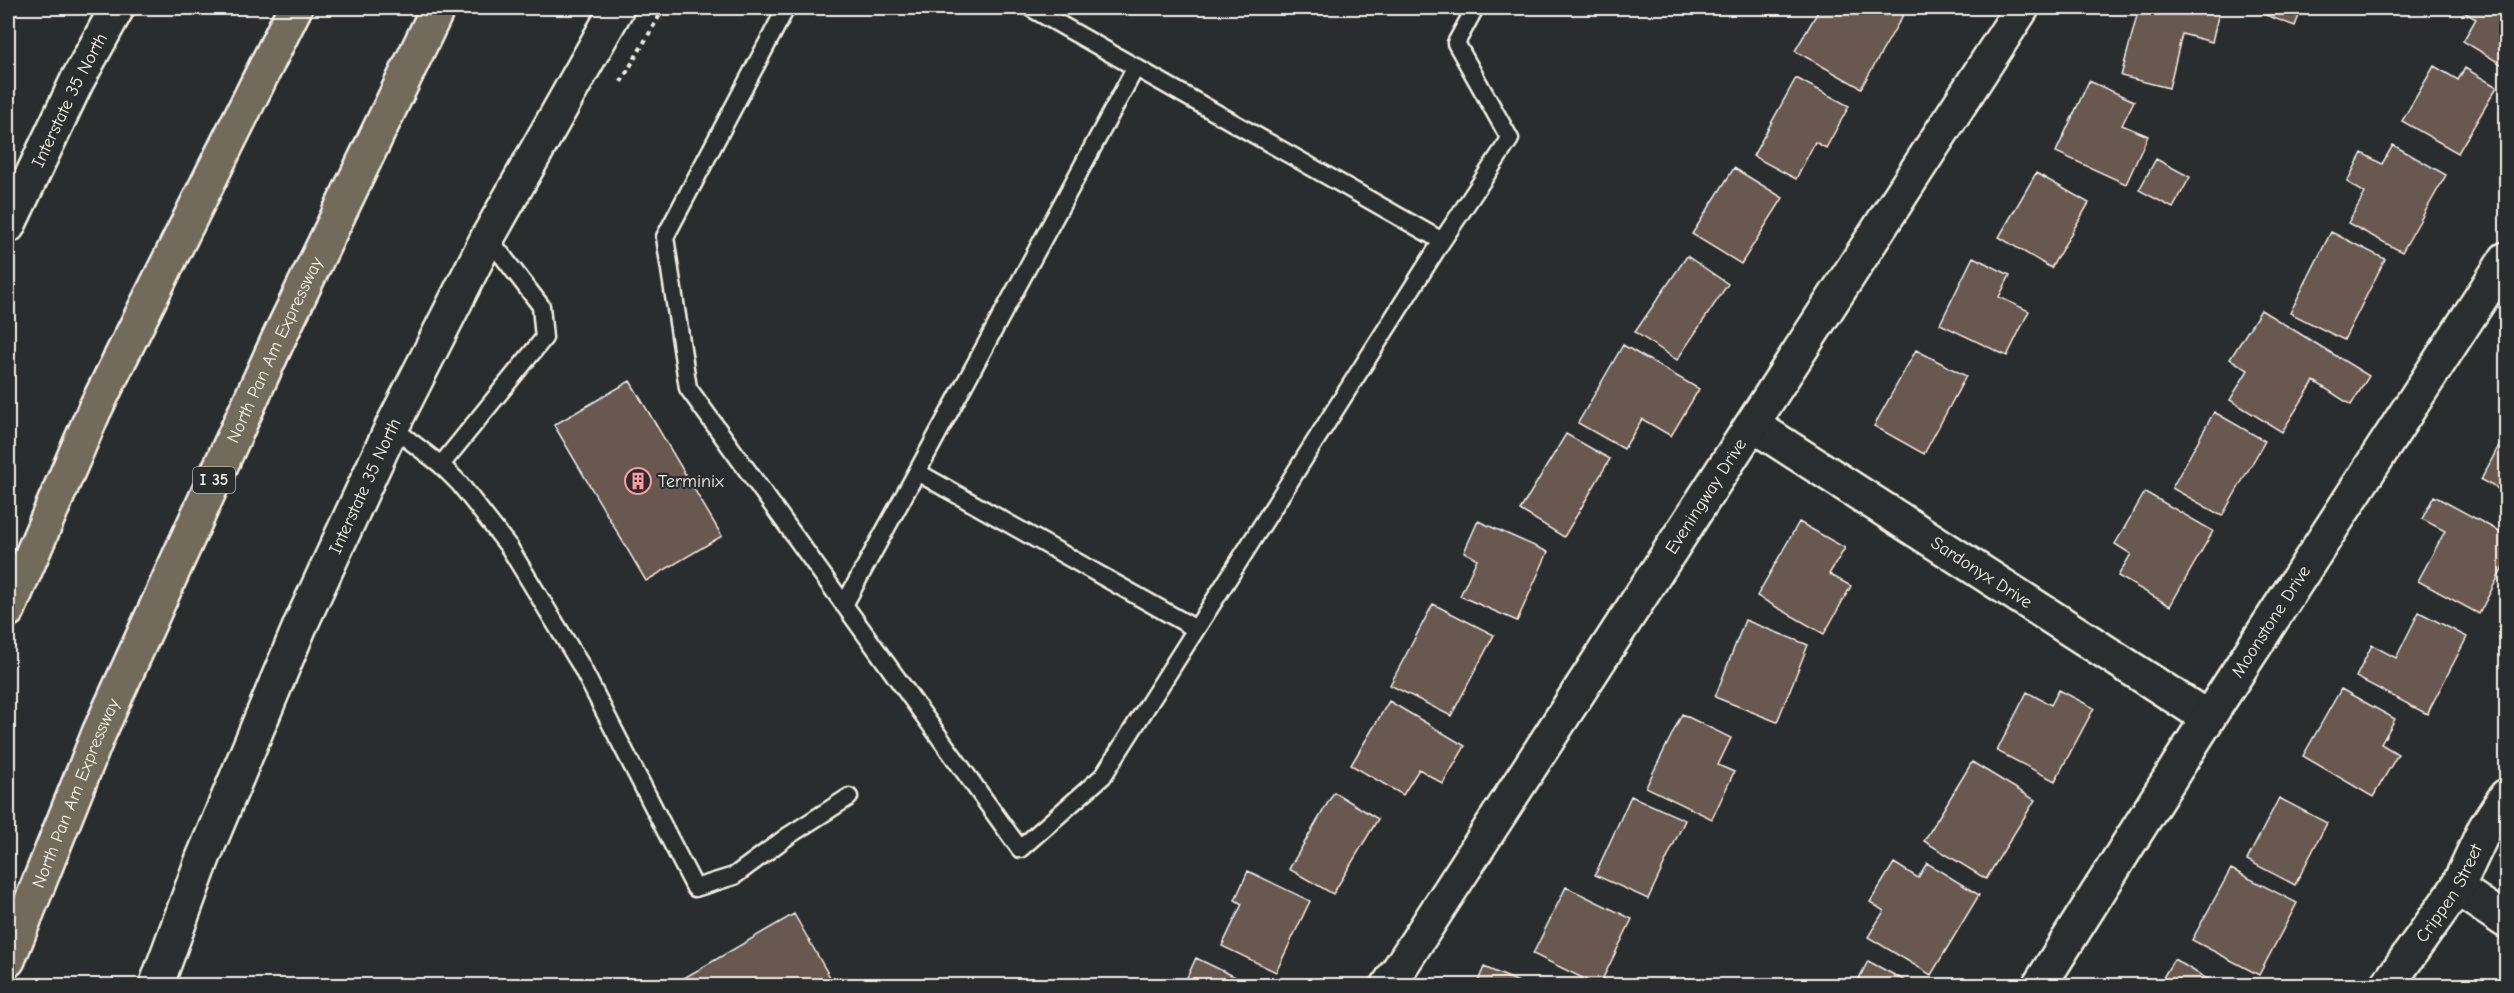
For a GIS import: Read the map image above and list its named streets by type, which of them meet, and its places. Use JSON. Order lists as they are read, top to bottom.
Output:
{
  "streets": {
    "highway": ["North Pan Am Expressway", "I 35"],
    "street": [
      "Interstate 35 North",
      "Eveningway Drive",
      "Sardonyx Drive",
      "Moonstone Drive",
      "Crippen Street"
    ]
  },
  "crossings": [
    ["Eveningway Drive", "Sardonyx Drive"],
    ["Sardonyx Drive", "Moonstone Drive"]
  ],
  "places": {
    "building": ["Terminix"]
  }
}
